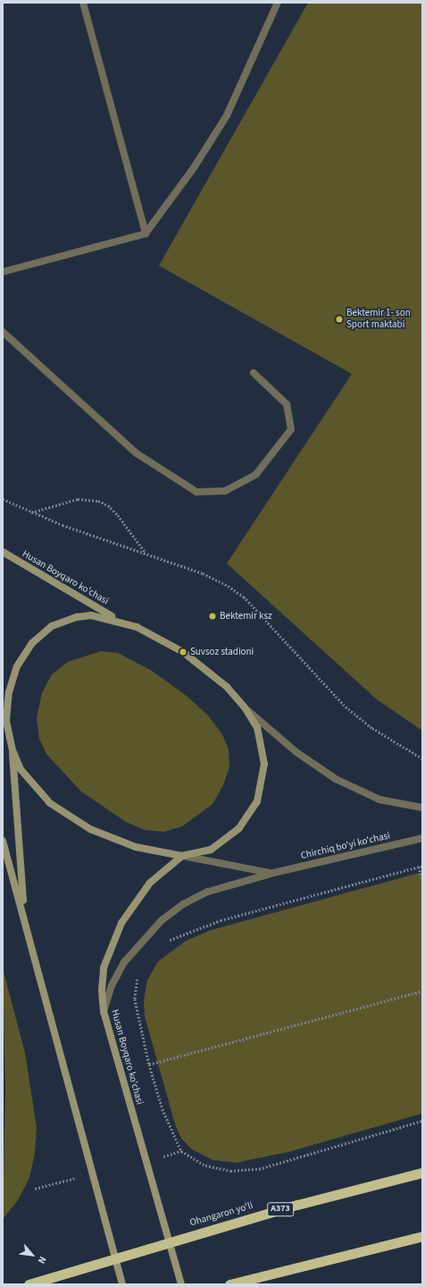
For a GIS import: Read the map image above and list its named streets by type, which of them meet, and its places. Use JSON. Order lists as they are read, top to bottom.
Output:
{
  "streets": {
    "highway": ["A373", "Ohangaron yoʻli"],
    "main road": ["Husan Boyqaro ko'chasi"],
    "street": ["Chirchiq bo'yi ko'chasi"]
  },
  "crossings": [
    ["Husan Boyqaro ko'chasi", "Chirchiq bo'yi ko'chasi"],
    ["Husan Boyqaro ko'chasi", "Ohangaron yoʻli"]
  ],
  "places": ["Bektemir 1- son Sport maktabi", "Bektemir ksz", "Suvsoz stadioni"],
  "north": "bottom right"
}
